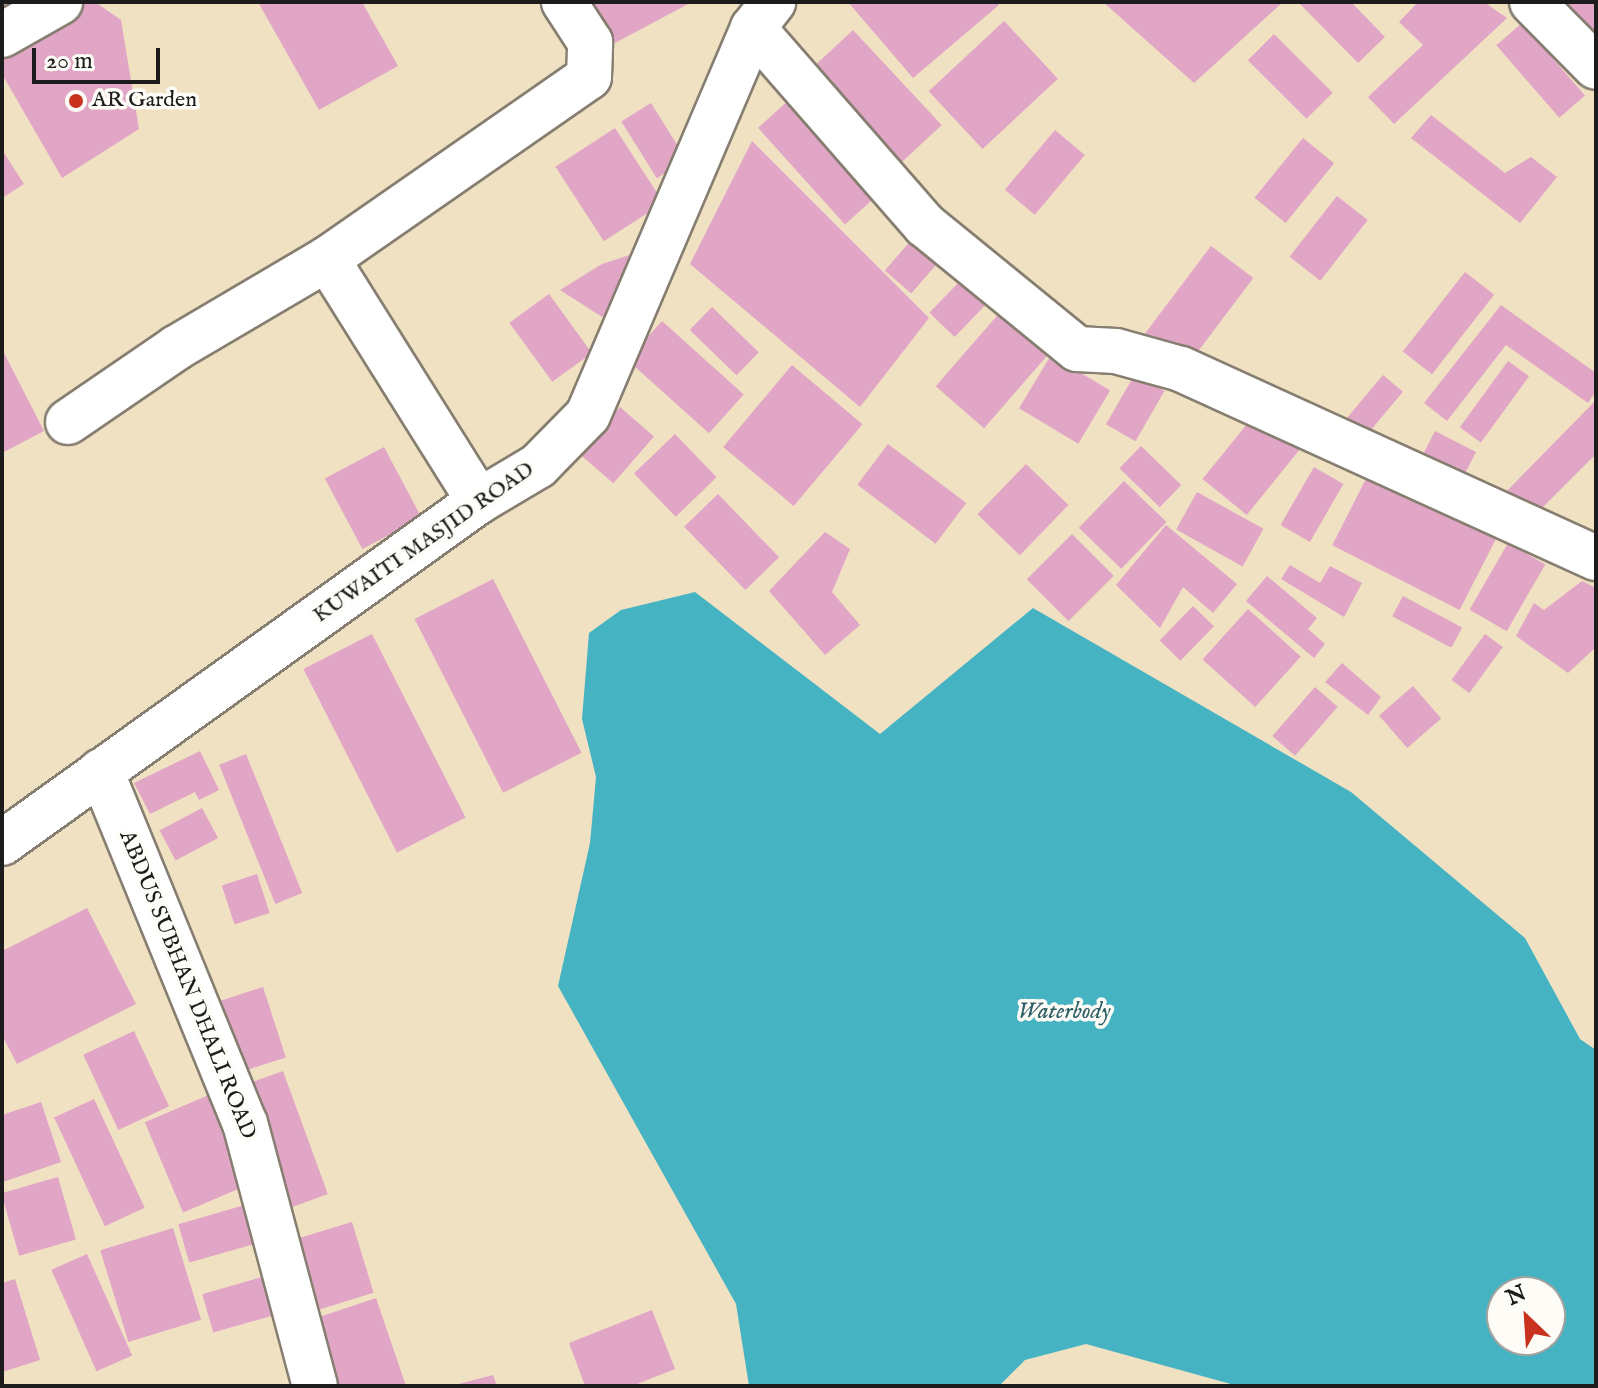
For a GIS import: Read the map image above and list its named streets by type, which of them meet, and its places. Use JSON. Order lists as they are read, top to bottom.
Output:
{
  "streets": {
    "street": ["KUWAITI MASJID ROAD", "ABDUS SUBHAN DHALI ROAD"]
  },
  "crossings": [
    ["KUWAITI MASJID ROAD", "ABDUS SUBHAN DHALI ROAD"]
  ],
  "water": ["Waterbody"],
  "places": ["AR Garden"],
  "scale_bar": "20 m",
  "north": "top left"
}
